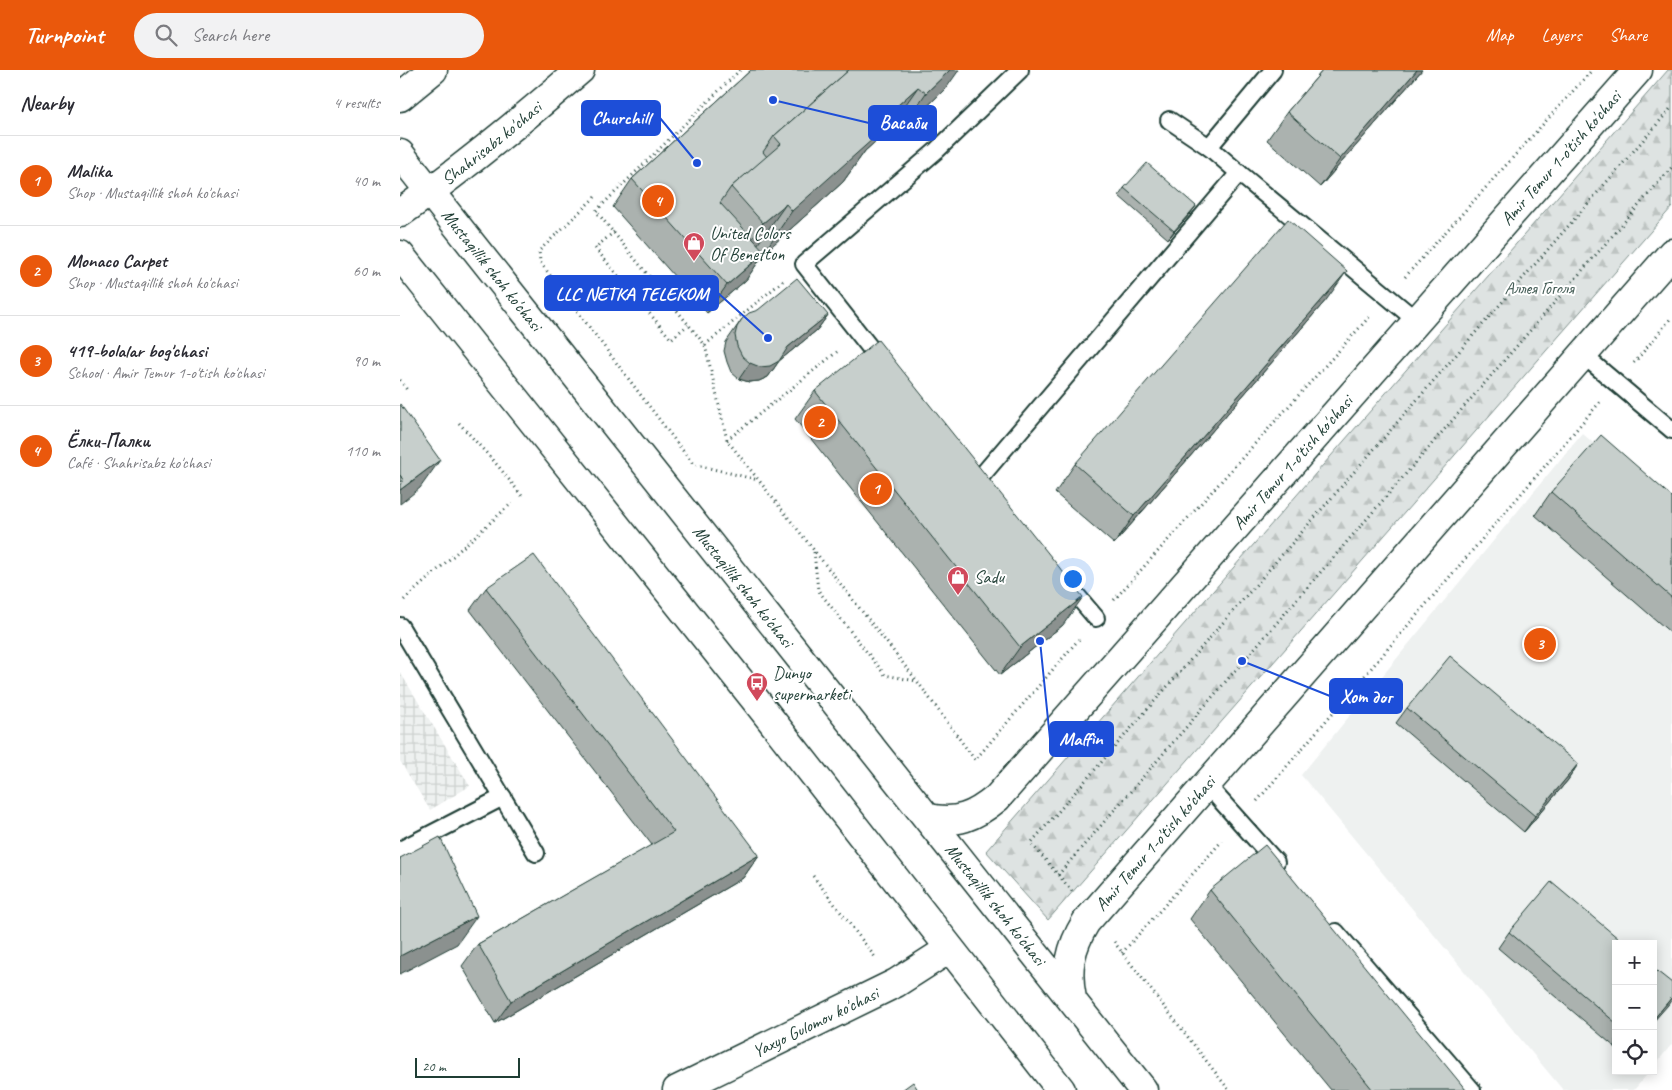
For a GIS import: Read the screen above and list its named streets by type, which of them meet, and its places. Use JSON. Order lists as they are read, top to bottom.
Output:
{
  "streets": {
    "main road": [
      "Shahrisabz ko'chasi",
      "Amir Temur 1-o'tish ko'chasi",
      "Mustaqillik shoh ko'chasi",
      "Yaxyo Gulomov ko'chasi"
    ]
  },
  "crossings": [
    ["Shahrisabz ko'chasi", "Mustaqillik shoh ko'chasi"],
    ["Amir Temur 1-o'tish ko'chasi", "Mustaqillik shoh ko'chasi"]
  ],
  "parks": ["Аллея Гоголя"],
  "places": {
    "other": [
      "Васаби",
      "Churchill",
      "LLC NETKA TELEKOM",
      "Maffin",
      "Хот дог"
    ],
    "shop": ["United Colors Of Benetton", "Sadu"],
    "bus stop": ["Dunyo supermarketi"]
  },
  "scale_bar": "20 m",
  "page": {
    "header": "Turnpoint",
    "search": "Search here",
    "nav": ["Map", "Layers", "Share"],
    "heading": ["Nearby", "4 results"],
    "list": [
      {
        "mark": "1",
        "name": "Malika",
        "note": "Shop · Mustaqillik shoh ko'chasi",
        "value": "40 m"
      },
      {
        "mark": "2",
        "name": "Monaco Carpet",
        "note": "Shop · Mustaqillik shoh ko'chasi",
        "value": "60 m"
      },
      {
        "mark": "3",
        "name": "419-bolalar bog'chasi",
        "note": "School · Amir Temur 1-o'tish ko'chasi",
        "value": "90 m"
      },
      {
        "mark": "4",
        "name": "Ёлки-Палки",
        "note": "Café · Shahrisabz ko'chasi",
        "value": "110 m"
      }
    ],
    "pins": [
      "4",
      "2",
      "1",
      "3"
    ],
    "map_buttons": ["+", "−"],
    "scale": "20 m"
  }
}
